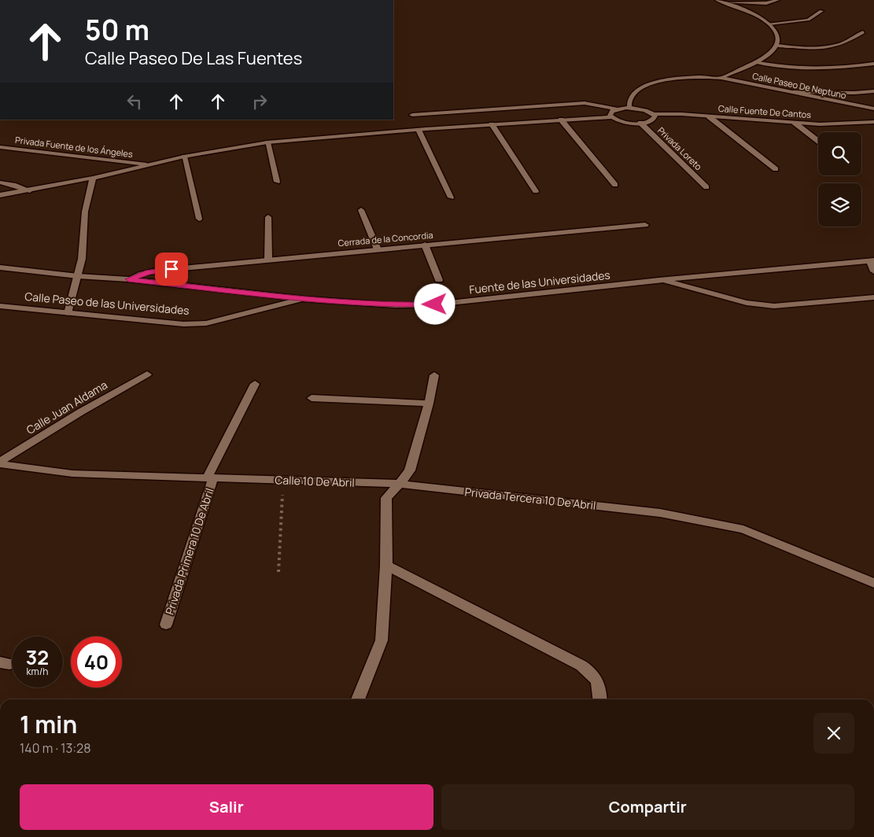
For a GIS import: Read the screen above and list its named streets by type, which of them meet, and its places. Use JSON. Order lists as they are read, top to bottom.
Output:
{
  "streets": {
    "street": [
      "Calle Paseo De Neptuno",
      "Calle Fuente De Cantos",
      "Privada Fuente de los Ángeles",
      "Privada Loreto",
      "Cerrada de la Concordia",
      "Fuente de las Universidades",
      "Calle Paseo de las Universidades",
      "Calle Juan Aldama",
      "Calle 10 De Abril",
      "Privada Tercera 10 De Abril",
      "Privada Primera 10 De Abril"
    ]
  },
  "crossings": [
    ["Calle Paseo De Neptuno", "Calle Fuente De Cantos"],
    ["Cerrada de la Concordia", "Fuente de las Universidades"],
    ["Fuente de las Universidades", "Calle Paseo de las Universidades"],
    ["Calle Juan Aldama", "Calle 10 De Abril"],
    ["Calle 10 De Abril", "Privada Tercera 10 De Abril"],
    ["Calle 10 De Abril", "Privada Primera 10 De Abril"]
  ],
  "page": {
    "turn": ["50 m", "Calle Paseo De Las Fuentes"],
    "speed": "32 km/h",
    "limit": "40",
    "heading": ["1 min", "140 m · 13:28"],
    "buttons": ["Salir", "Compartir"]
  }
}
